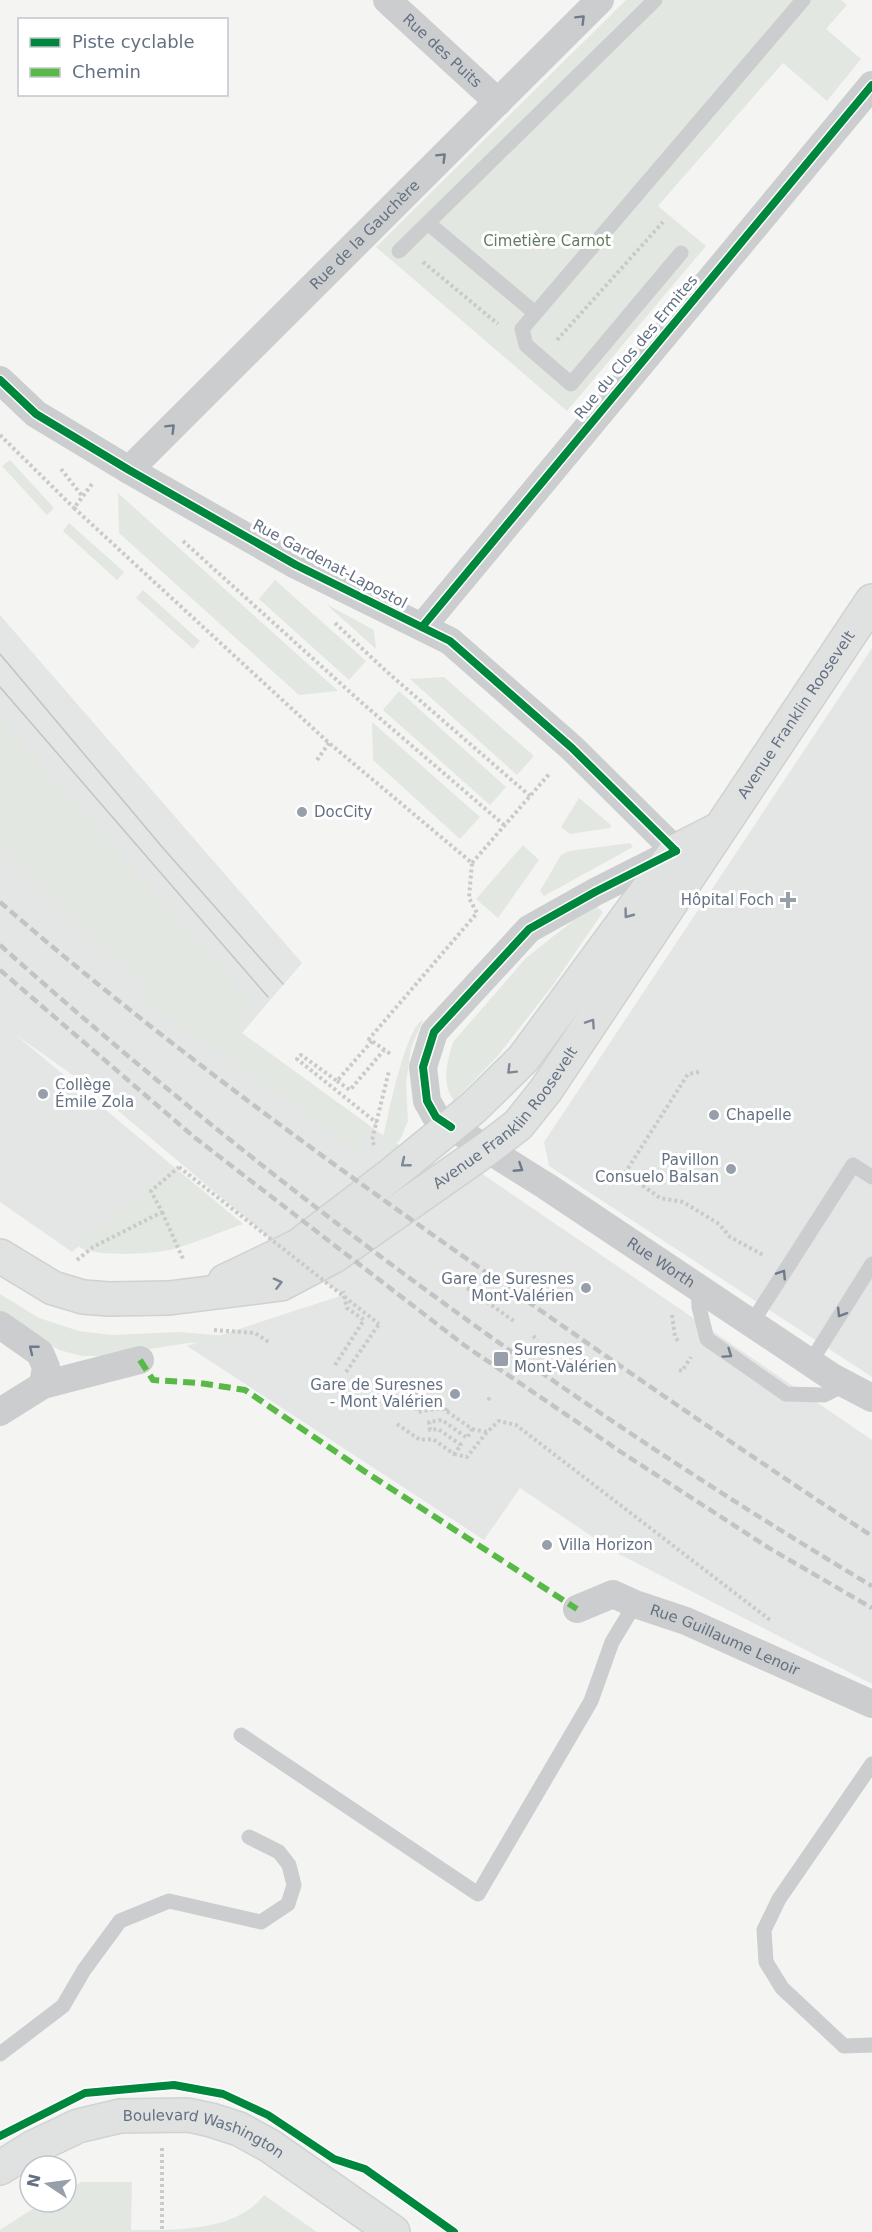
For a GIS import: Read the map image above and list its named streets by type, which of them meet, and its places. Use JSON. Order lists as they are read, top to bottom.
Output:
{
  "streets": {
    "main road": ["Avenue Franklin Roosevelt", "Boulevard Washington"],
    "street": [
      "Rue des Puits",
      "Rue de la Gauchère",
      "Rue du Clos des Ermites",
      "Rue Gardenat-Lapostol",
      "Rue Worth",
      "Rue Guillaume Lenoir"
    ]
  },
  "crossings": [
    ["Rue des Puits", "Rue de la Gauchère"],
    ["Rue de la Gauchère", "Rue Gardenat-Lapostol"],
    ["Rue du Clos des Ermites", "Rue Gardenat-Lapostol"],
    ["Rue Gardenat-Lapostol", "Avenue Franklin Roosevelt"],
    ["Avenue Franklin Roosevelt", "Rue Worth"]
  ],
  "one_way": ["Rue de la Gauchère", "Rue Worth"],
  "parks": ["Cimetière Carnot"],
  "places": {
    "other": [
      "DocCity",
      "Collège Émile Zola",
      "Chapelle",
      "Pavillon Consuelo Balsan",
      "Gare de Suresnes Mont-Valérien",
      "Gare de Suresnes - Mont Valérien",
      "Villa Horizon"
    ],
    "health": ["Hôpital Foch"],
    "transit": ["Suresnes Mont-Valérien"]
  },
  "legend": ["Piste cyclable", "Chemin"],
  "north": "left"
}
